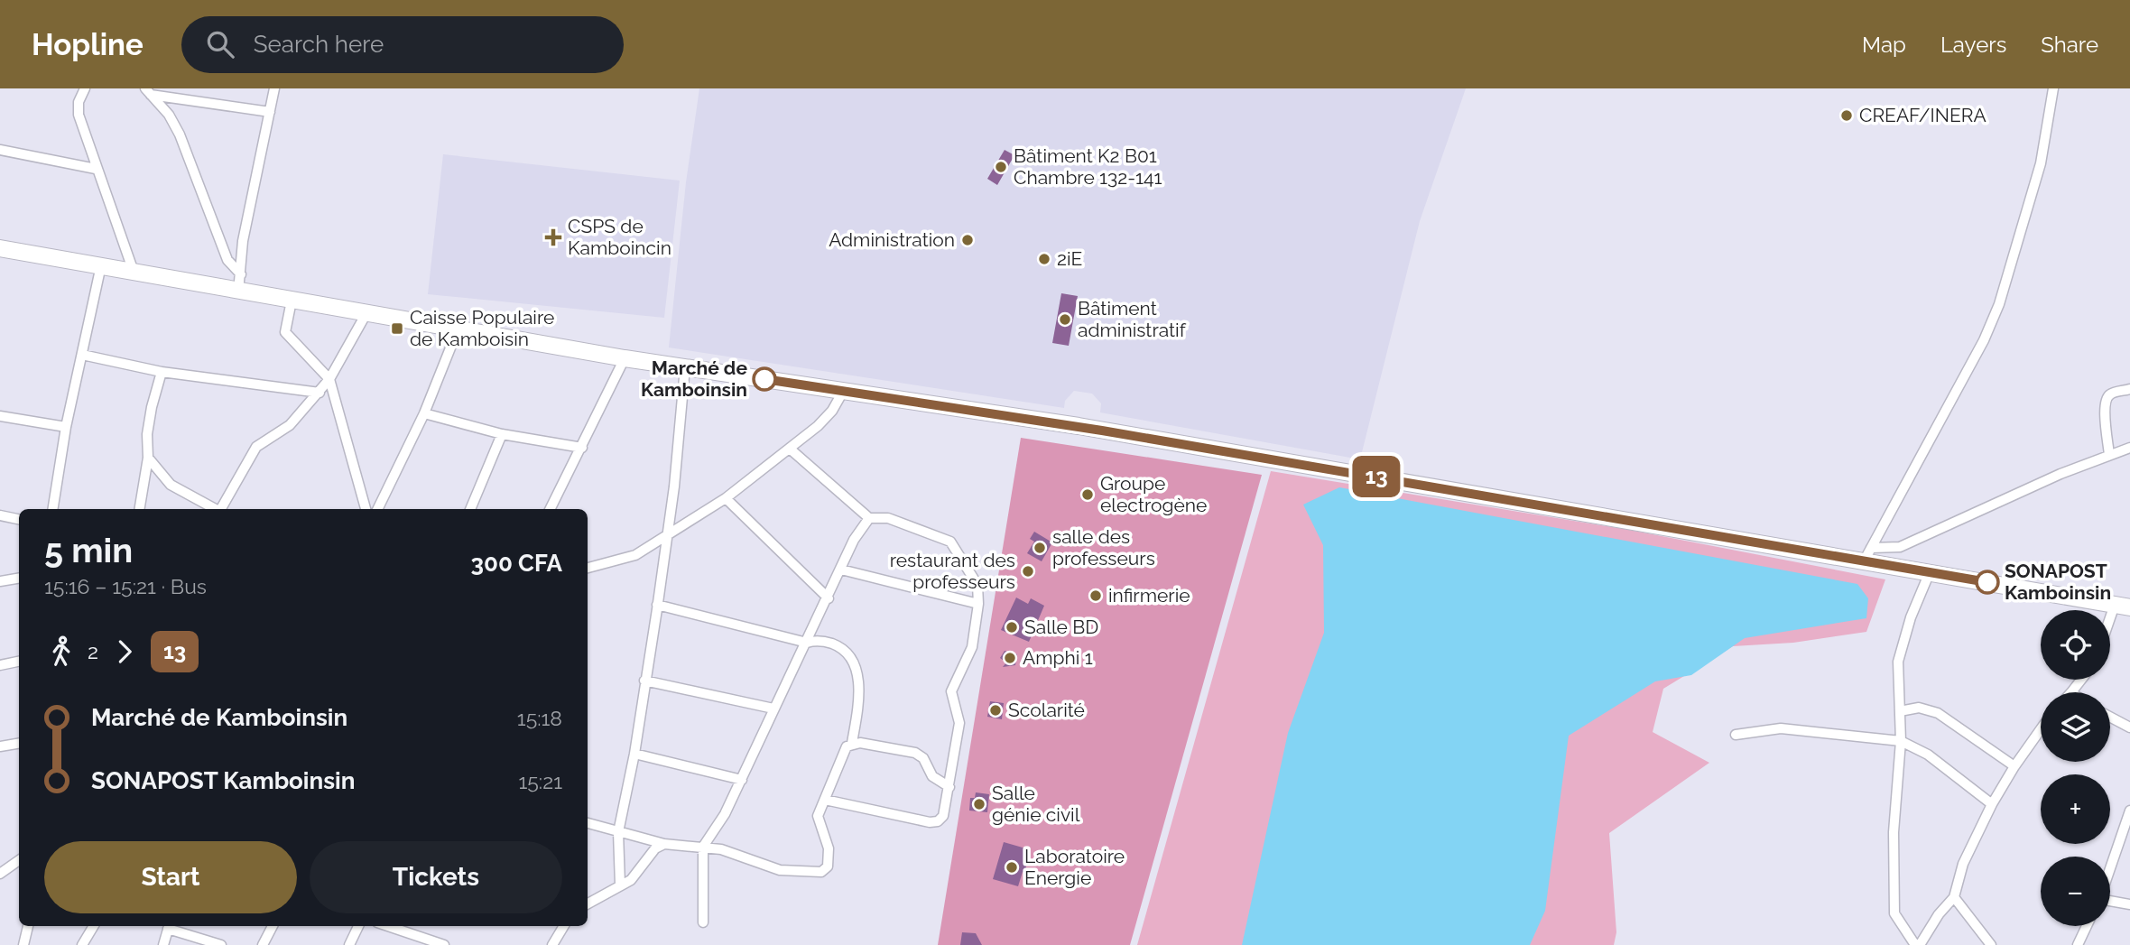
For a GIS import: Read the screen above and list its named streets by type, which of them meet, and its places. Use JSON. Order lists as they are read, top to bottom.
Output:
{
  "places": {
    "other": [
      "CREAF/INERA",
      "Bâtiment K2 B01 Chambre 132-141",
      "Administration",
      "2iE",
      "Bâtiment administratif",
      "Marché de Kamboinsin",
      "Groupe electrogène",
      "salle des professeurs",
      "restaurant des professeurs",
      "SONAPOST Kamboinsin",
      "infirmerie",
      "Salle BD",
      "Amphi 1",
      "Scolarité",
      "Salle génie civil",
      "Laboratoire Energie"
    ],
    "health": ["CSPS de Kamboincin"],
    "transit": ["Caisse Populaire de Kamboisin"]
  },
  "lines": ["bus line 13"],
  "page": {
    "header": "Hopline",
    "search": "Search here",
    "nav": ["Map", "Layers", "Share"],
    "on_map": "13",
    "heading": ["5 min", "15:16 – 15:21 · Bus", "300 CFA"],
    "map_buttons": ["+", "−"],
    "legs": ["2", "13"],
    "list": [
      {
        "name": "Marché de Kamboinsin",
        "value": "15:18"
      },
      {
        "name": "SONAPOST Kamboinsin",
        "value": "15:21"
      }
    ],
    "buttons": ["Start", "Tickets"]
  }
}
